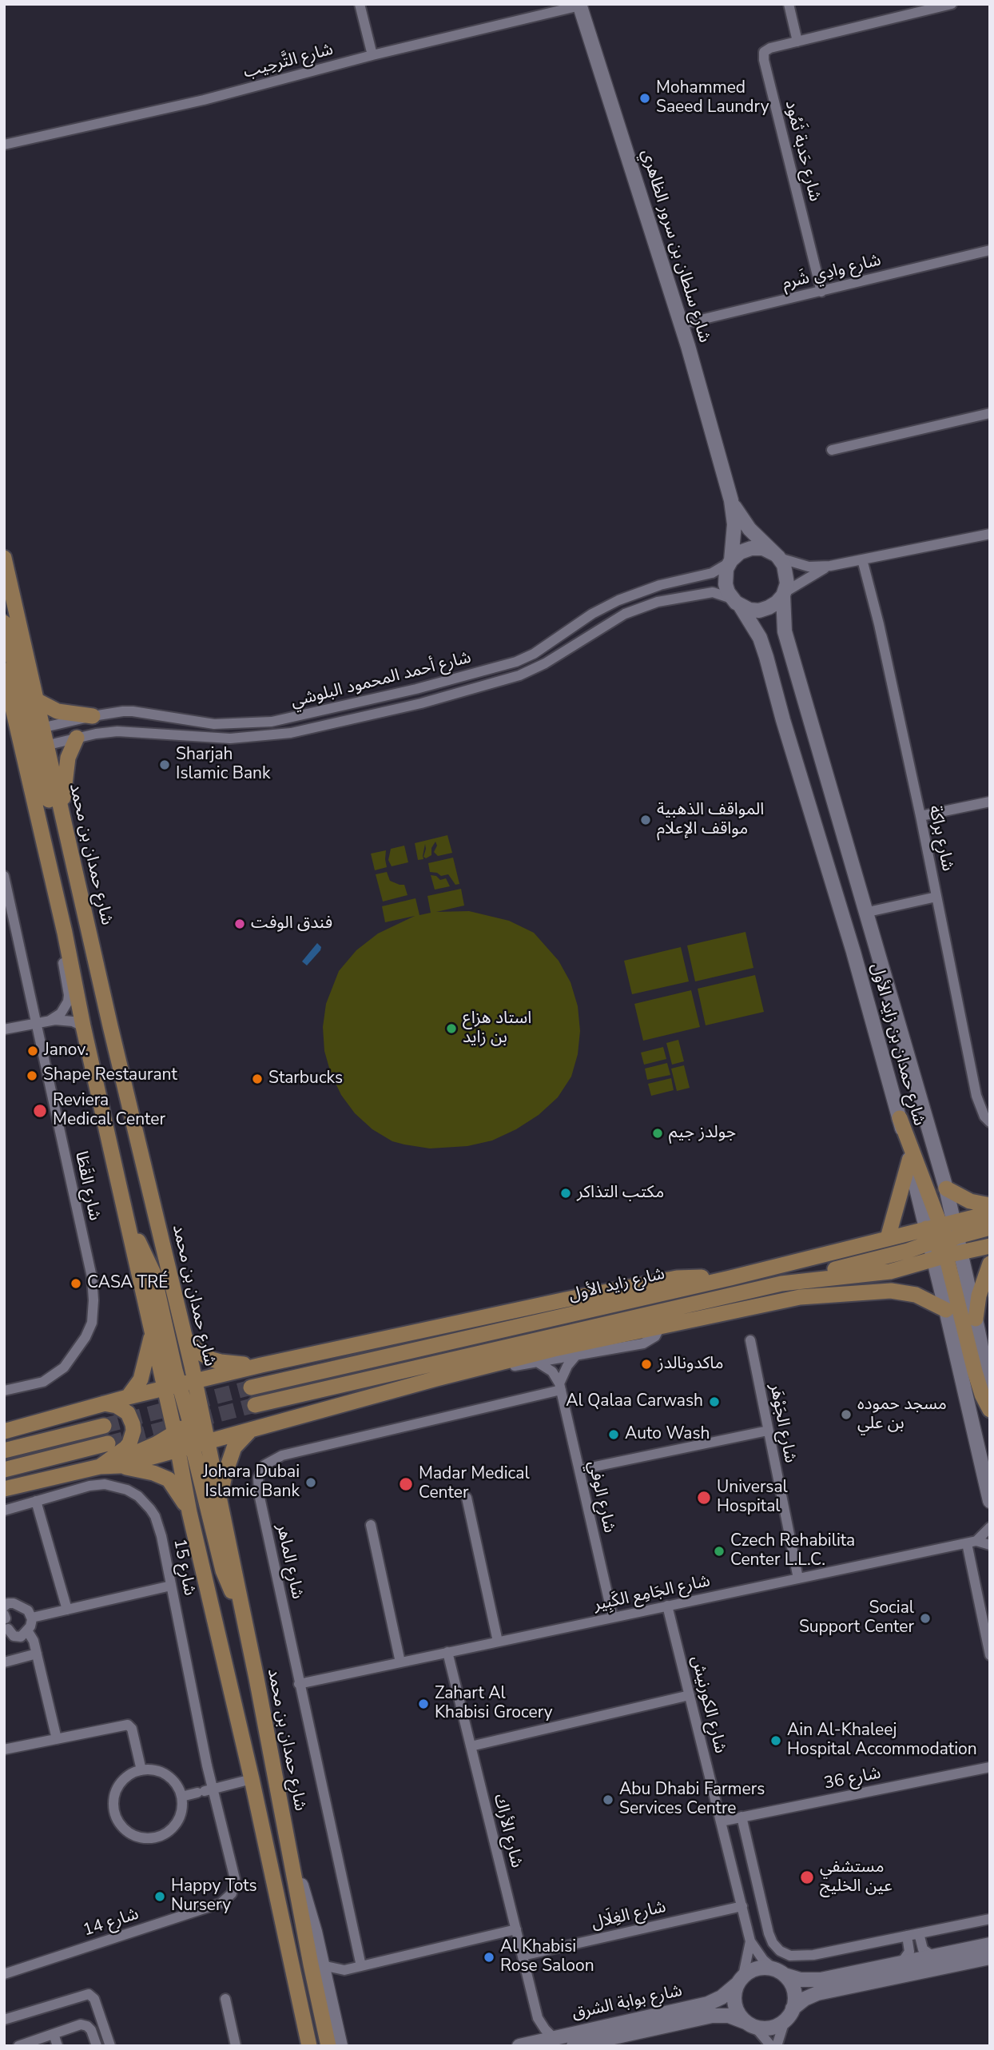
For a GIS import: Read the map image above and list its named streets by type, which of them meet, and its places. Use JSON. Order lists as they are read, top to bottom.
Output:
{
  "streets": {
    "main road": [
      "شارع سلطان بن سرور الظاهري",
      "شارع حمدان بن محمد",
      "شارع حمدان بن زايد الأول",
      "شارع زايد الأول",
      "شارع بوابة الشرق"
    ],
    "street": [
      "شارع التَّرحِيب",
      "شارع حَدبة ثَمُود",
      "شارع وادِي شَرم",
      "شارع أحمد المحمود البلوشي",
      "شارع براكة",
      "شارع القَطَا",
      "شارع الجَوْهَر",
      "شارع الوفي",
      "شارع الماهر",
      "شارع 15",
      "شارع الجَامِع الكَبِير",
      "شارع الكورنيش",
      "شارع 36",
      "شارع الأراك",
      "شارع الغِلَال",
      "شارع 14"
    ]
  },
  "crossings": [
    ["شارع التَّرحِيب", "شارع سلطان بن سرور الظاهري"],
    ["شارع حَدبة ثَمُود", "شارع وادِي شَرم"],
    ["شارع سلطان بن سرور الظاهري", "شارع وادِي شَرم"],
    ["شارع سلطان بن سرور الظاهري", "شارع أحمد المحمود البلوشي"],
    ["شارع سلطان بن سرور الظاهري", "شارع حمدان بن زايد الأول"],
    ["شارع أحمد المحمود البلوشي", "شارع حمدان بن محمد"],
    ["شارع أحمد المحمود البلوشي", "شارع حمدان بن زايد الأول"],
    ["شارع حمدان بن زايد الأول", "شارع زايد الأول"],
    ["شارع الجَوْهَر", "شارع الجَامِع الكَبِير"],
    ["شارع الوفي", "شارع الماهر"],
    ["شارع الوفي", "شارع الجَامِع الكَبِير"],
    ["شارع الماهر", "شارع الجَامِع الكَبِير"],
    ["شارع 15", "شارع 14"],
    ["شارع الجَامِع الكَبِير", "شارع الكورنيش"],
    ["شارع الجَامِع الكَبِير", "شارع الأراك"],
    ["شارع الكورنيش", "شارع 36"],
    ["شارع الكورنيش", "شارع الغِلَال"],
    ["شارع الكورنيش", "شارع بوابة الشرق"],
    ["شارع الأراك", "شارع الغِلَال"],
    ["شارع الأراك", "شارع بوابة الشرق"]
  ],
  "places": [
    "Mohammed Saeed Laundry",
    "Sharjah Islamic Bank",
    "المواقف الذهبية مواقف الإعلام",
    "فندق الوفت",
    "استاد هزاع بن زايد",
    "Janov.",
    "Shape Restaurant",
    "Starbucks",
    "Reviera Medical Center",
    "جولدز جيم",
    "مكتب التذاكر",
    "CASA TRÉ",
    "ماكدونالدز",
    "Al Qalaa Carwash",
    "مسجد حموده بن علي",
    "Auto Wash",
    "Johara Dubai Islamic Bank",
    "Madar Medical Center",
    "Universal Hospital",
    "Czech Rehabilita Center L.L.C.",
    "Social Support Center",
    "Zahart Al Khabisi Grocery",
    "Ain Al-Khaleej Hospital Accommodation",
    "Abu Dhabi Farmers Services Centre",
    "مستشفي عين الخليج",
    "Happy Tots Nursery",
    "Al Khabisi Rose Saloon"
  ]
}
